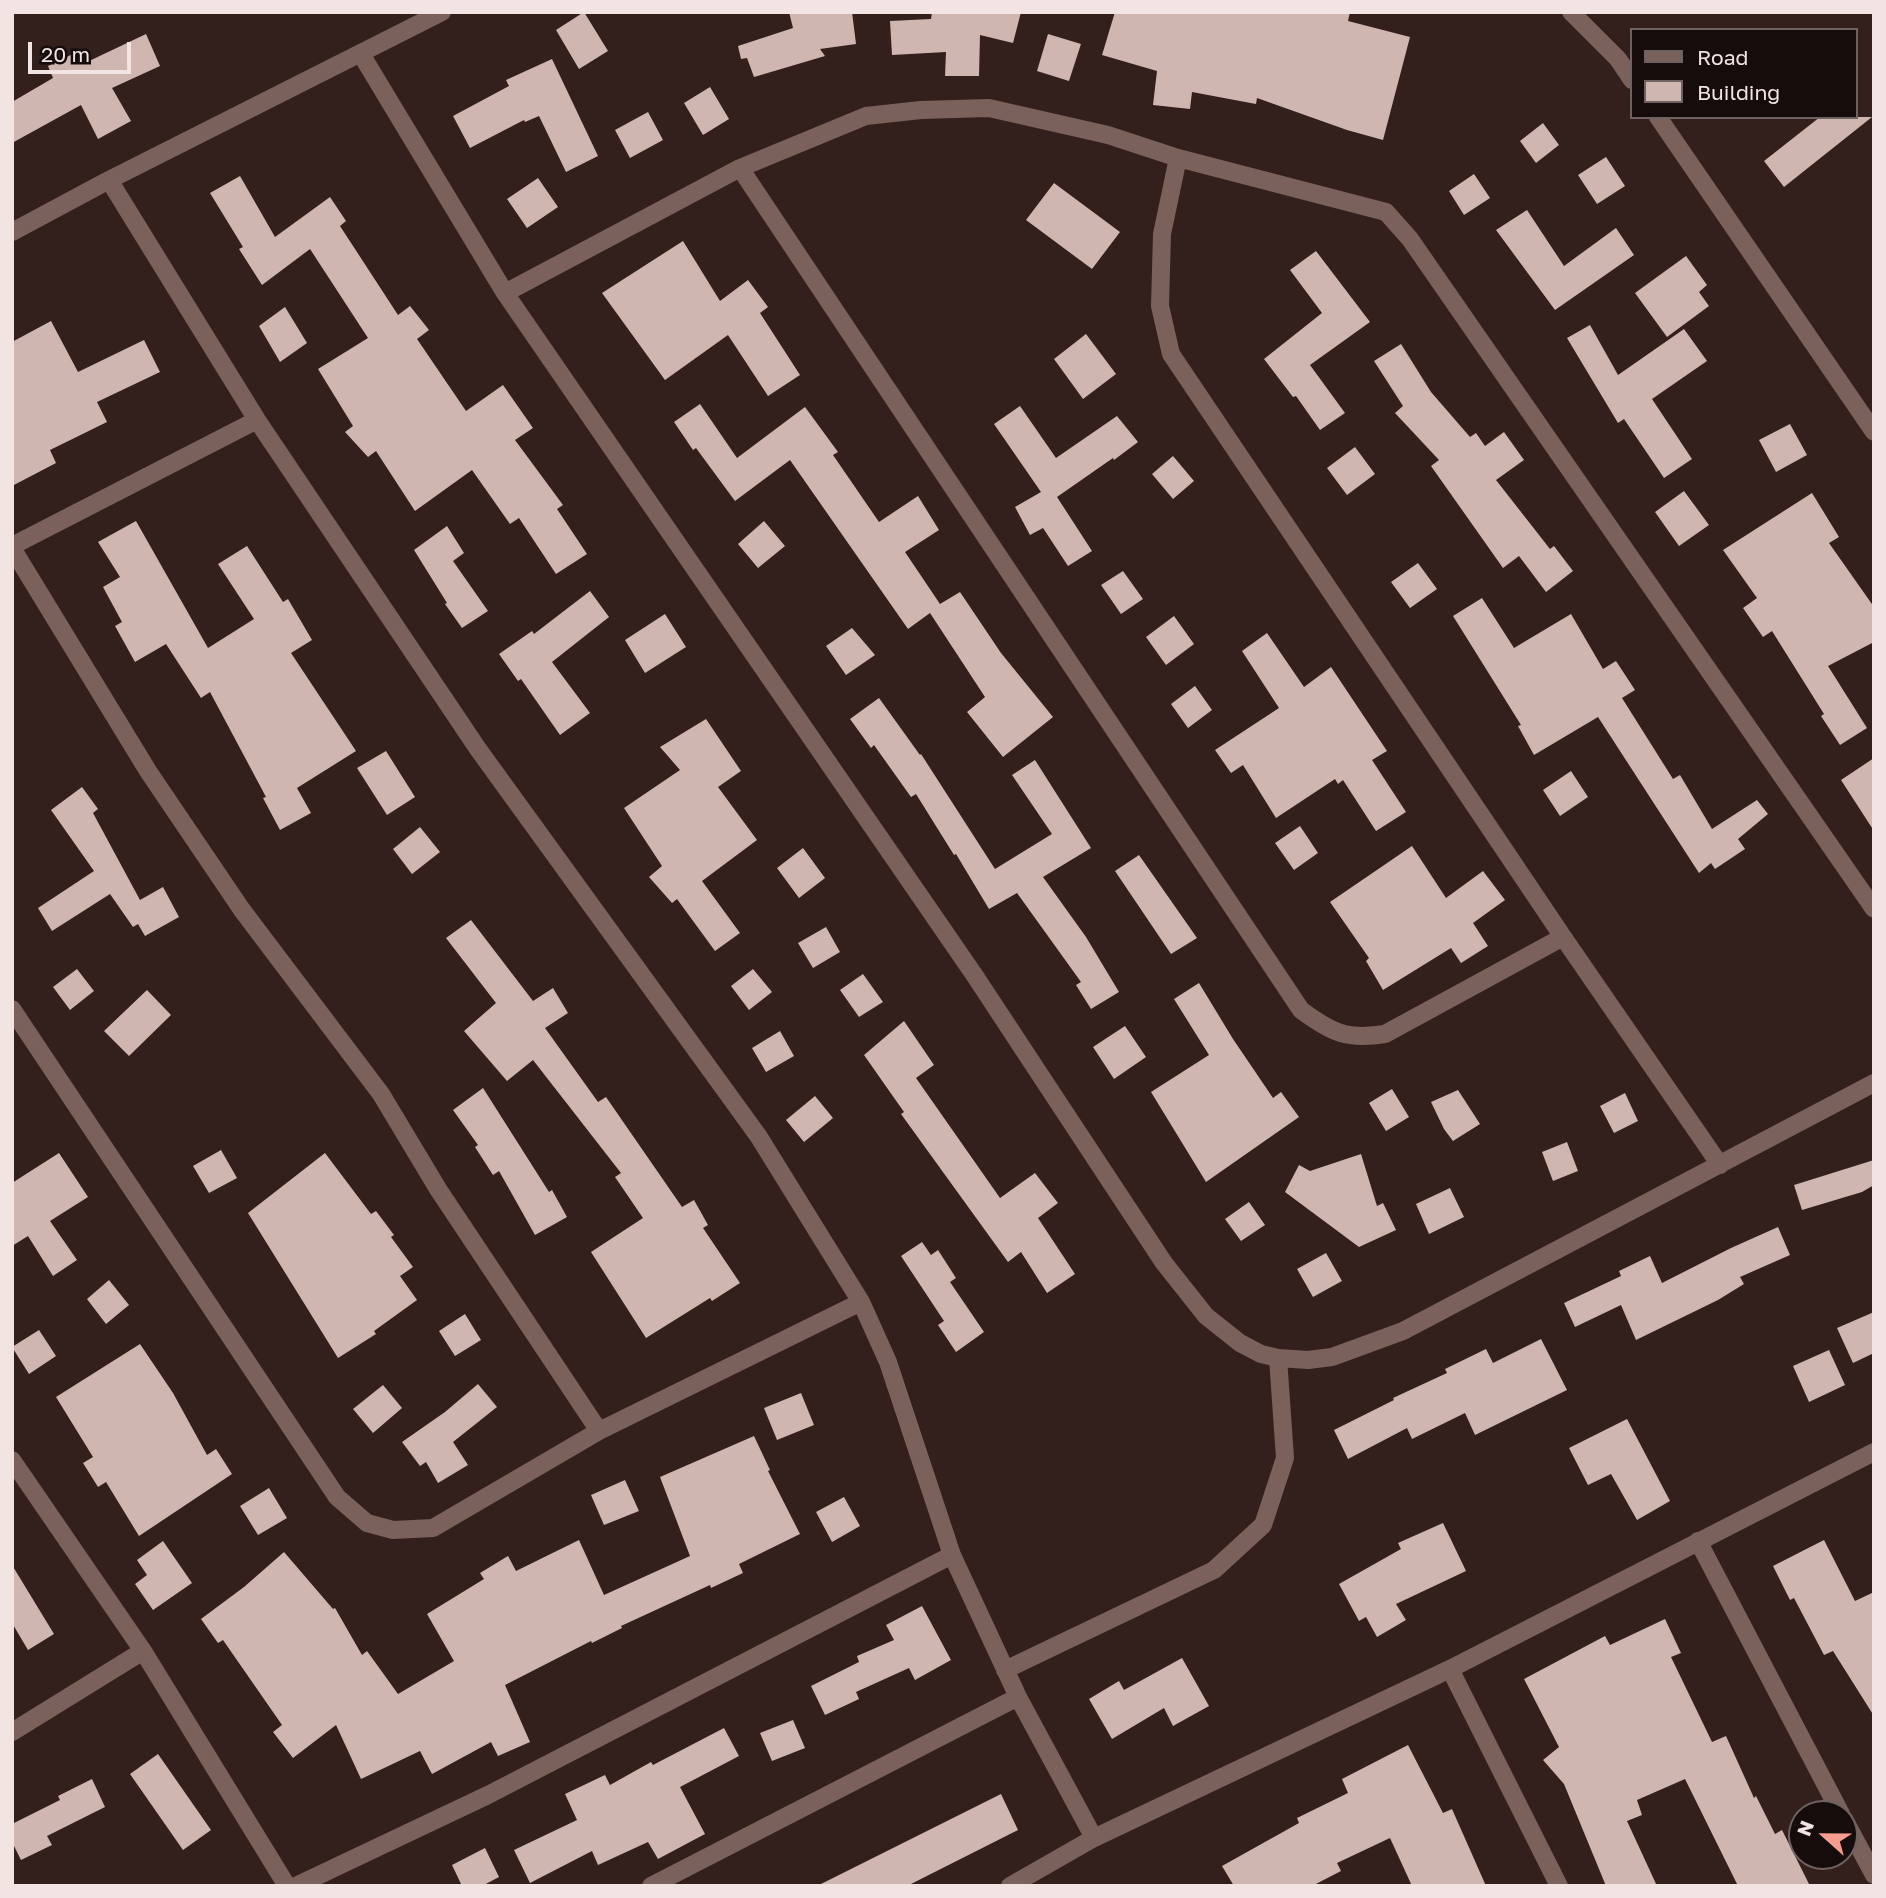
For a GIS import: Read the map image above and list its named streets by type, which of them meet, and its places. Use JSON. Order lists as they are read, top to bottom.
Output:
{
  "legend": ["Road", "Building"],
  "scale_bar": "20 m",
  "north": "left"
}
